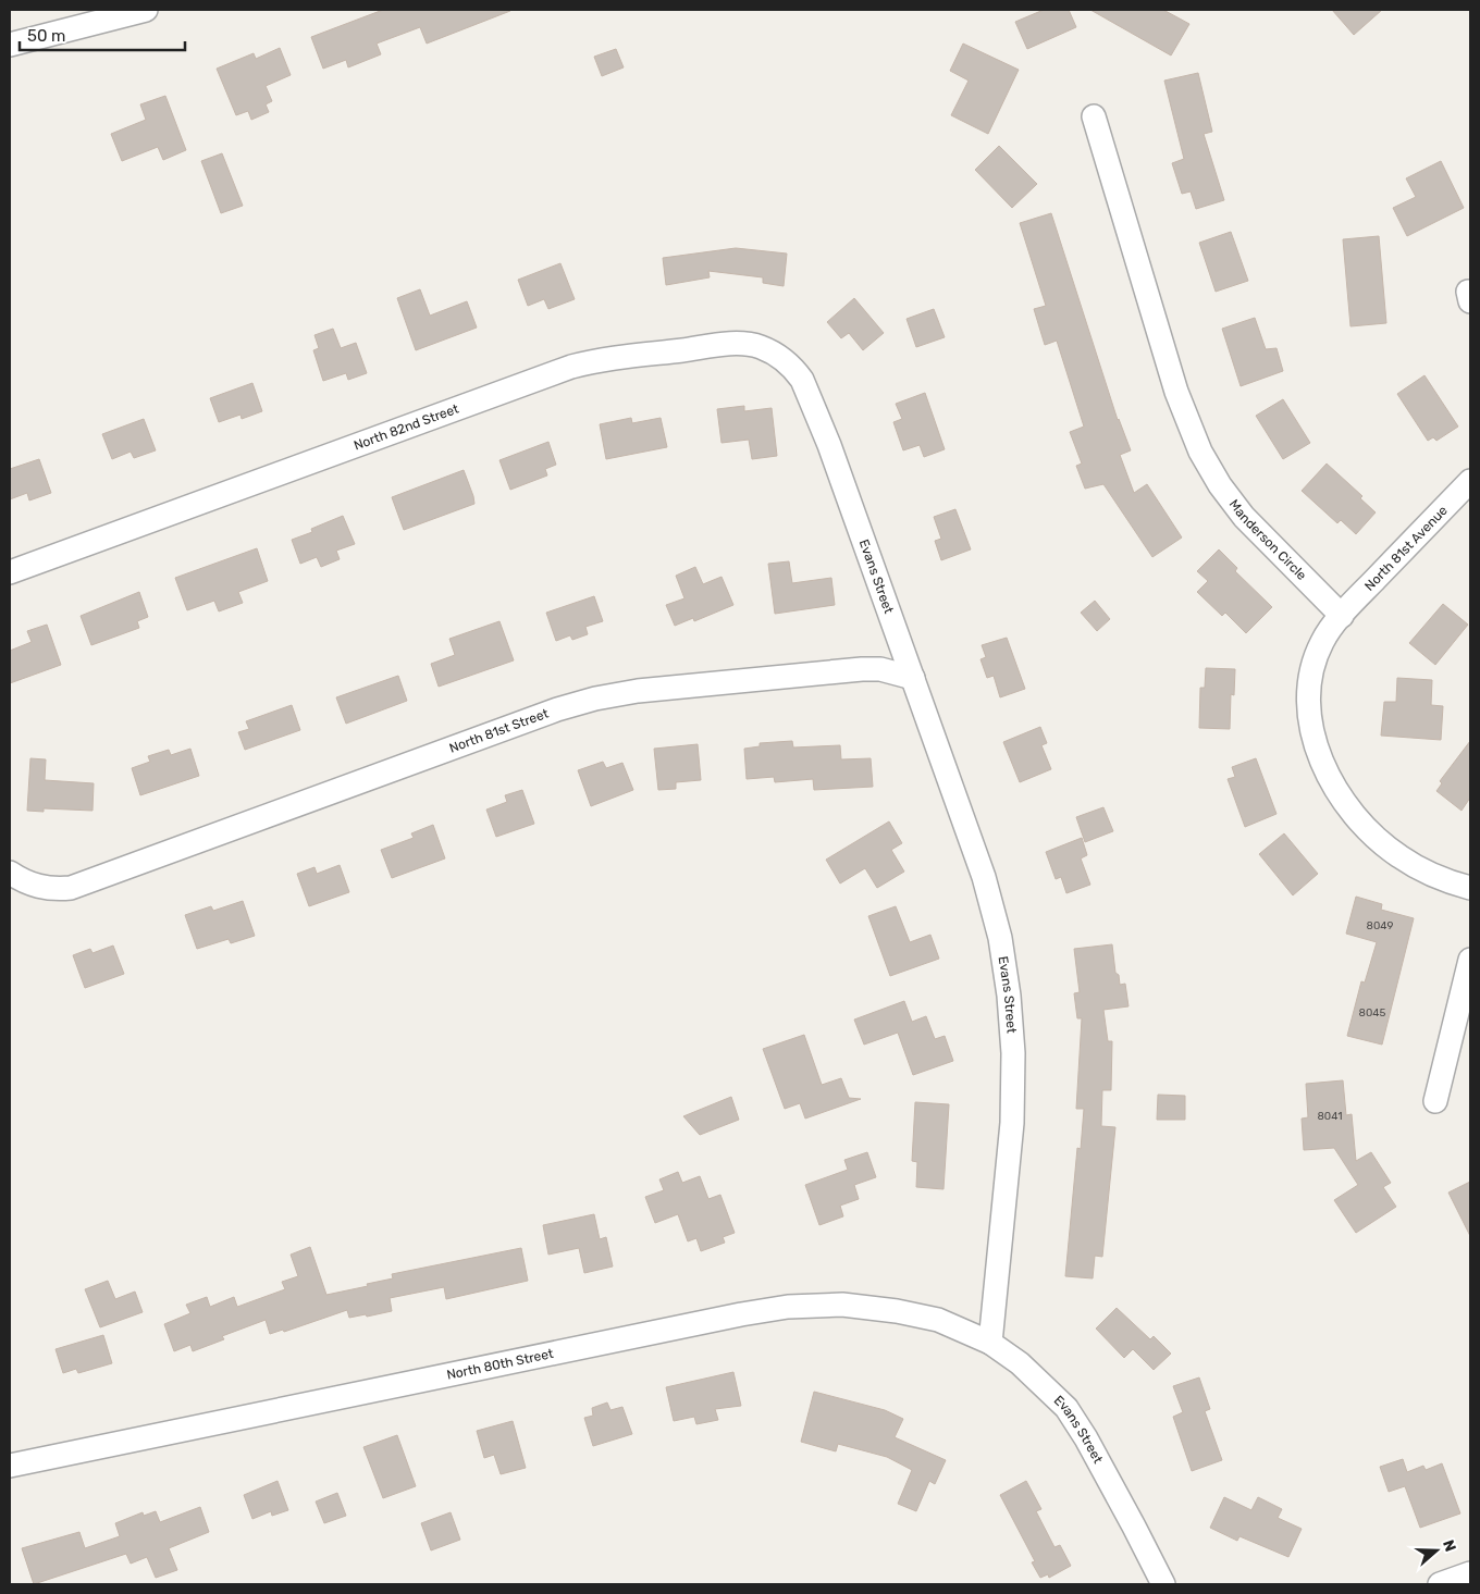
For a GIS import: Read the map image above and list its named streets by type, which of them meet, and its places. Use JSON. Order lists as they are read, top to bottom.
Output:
{
  "streets": {
    "street": [
      "North 82nd Street",
      "Manderson Circle",
      "North 81st Avenue",
      "Evans Street",
      "North 81st Street",
      "North 80th Street"
    ]
  },
  "crossings": [
    ["North 82nd Street", "Evans Street"],
    ["Manderson Circle", "North 81st Avenue"],
    ["Evans Street", "North 81st Street"],
    ["Evans Street", "North 80th Street"]
  ],
  "house_numbers": ["8049", "8045", "8041"],
  "scale_bar": "50 m",
  "north": "right"
}
